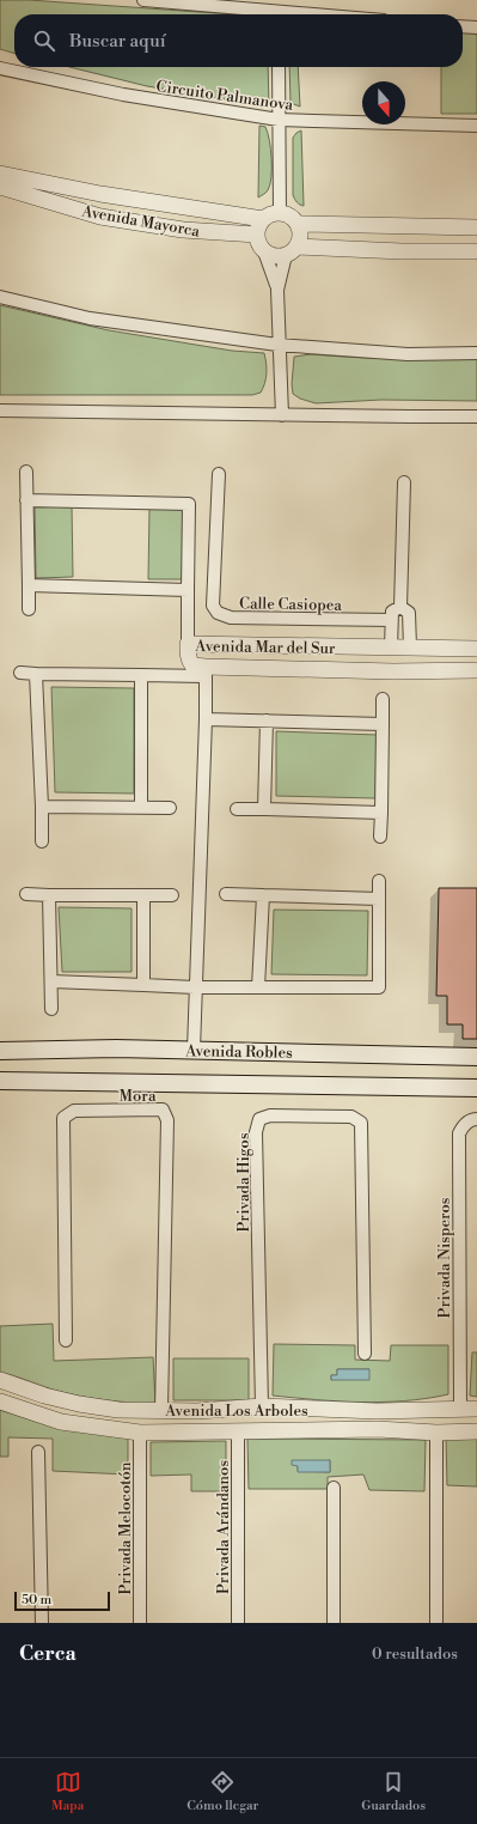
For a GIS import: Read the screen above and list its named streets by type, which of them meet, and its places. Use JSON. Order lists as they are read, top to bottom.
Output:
{
  "streets": {
    "main road": ["Avenida Robles"],
    "street": [
      "Circuito Palmanova",
      "Avenida Mayorca",
      "Calle Casiopea",
      "Avenida Mar del Sur",
      "Mora",
      "Privada Higos",
      "Privada Nisperos",
      "Avenida Los Arboles",
      "Privada Arándanos",
      "Privada Melocotón"
    ]
  },
  "crossings": [
    ["Mora", "Avenida Los Arboles"],
    ["Privada Higos", "Avenida Los Arboles"],
    ["Privada Nisperos", "Avenida Los Arboles"],
    ["Avenida Los Arboles", "Privada Arándanos"],
    ["Avenida Los Arboles", "Privada Melocotón"]
  ],
  "scale_bar": "50 m",
  "north": "bottom",
  "page": {
    "search": "Buscar aquí",
    "scale": "50 m",
    "heading": ["Cerca", "0 resultados"],
    "nav": ["Mapa", "Cómo llegar", "Guardados"]
  }
}
